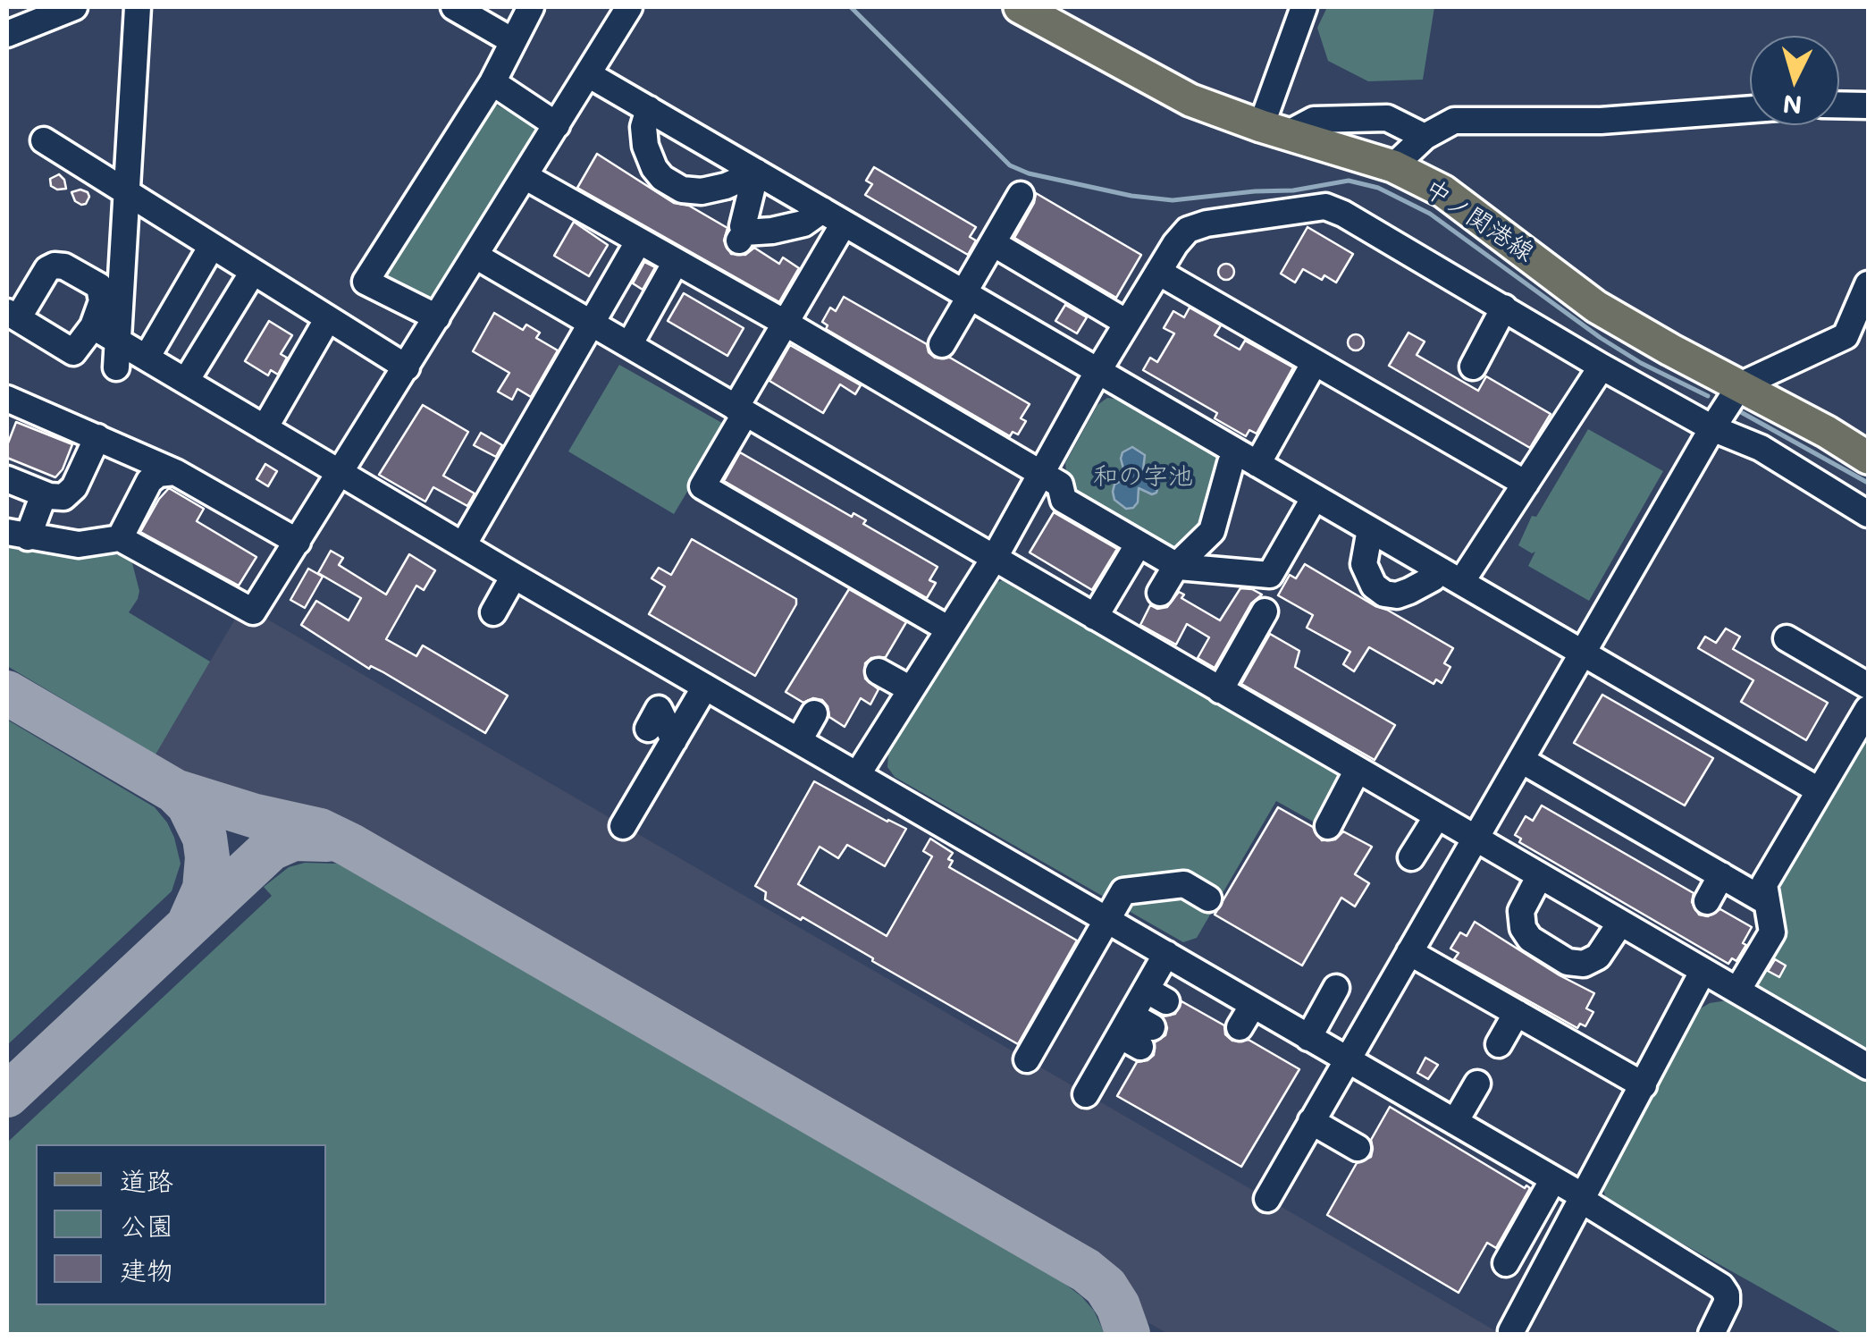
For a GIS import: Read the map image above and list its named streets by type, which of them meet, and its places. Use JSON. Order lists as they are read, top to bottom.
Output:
{
  "streets": {
    "main road": ["中ノ関港線"]
  },
  "parks": ["和の字池"],
  "legend": ["道路", "公園", "建物"],
  "north": "bottom"
}
